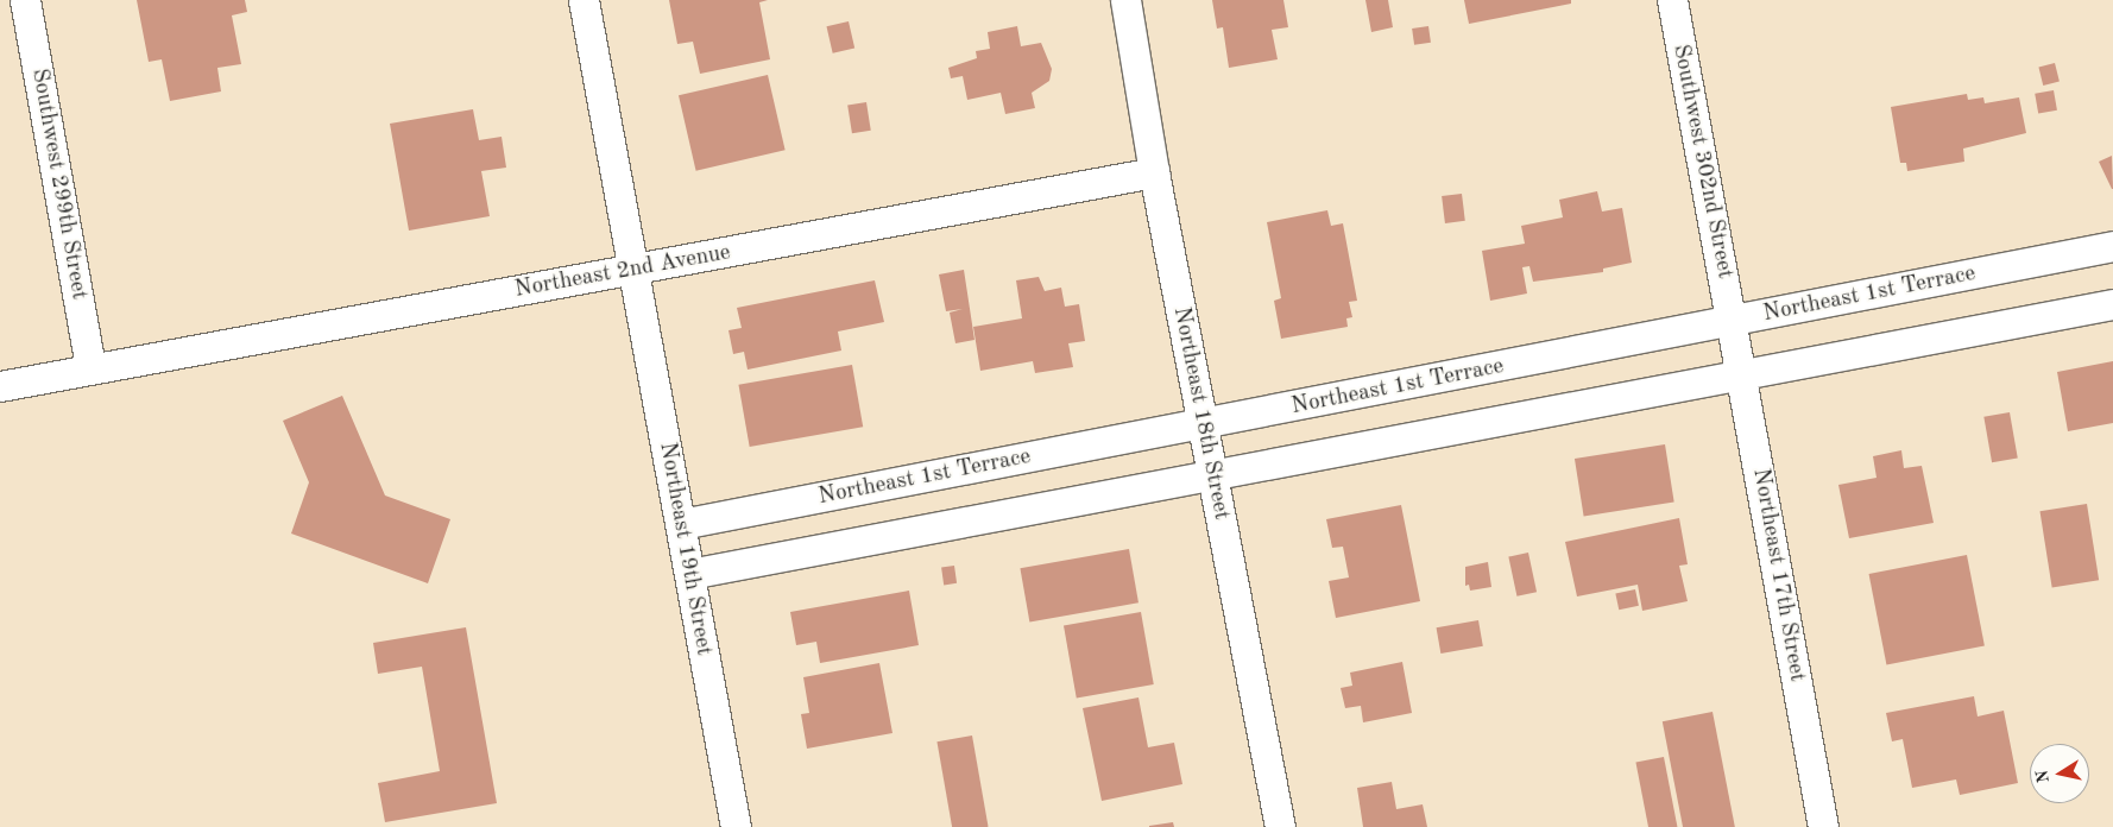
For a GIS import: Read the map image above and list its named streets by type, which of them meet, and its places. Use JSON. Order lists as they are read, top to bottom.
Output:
{
  "streets": {
    "street": [
      "Southwest 302nd Street",
      "Southwest 299th Street",
      "Northeast 2nd Avenue",
      "Northeast 1st Terrace",
      "Northeast 18th Street",
      "Northeast 19th Street",
      "Northeast 17th Street"
    ]
  },
  "crossings": [
    ["Southwest 302nd Street", "Northeast 1st Terrace"],
    ["Southwest 302nd Street", "Northeast 17th Street"],
    ["Southwest 299th Street", "Northeast 2nd Avenue"],
    ["Northeast 2nd Avenue", "Northeast 18th Street"],
    ["Northeast 2nd Avenue", "Northeast 19th Street"],
    ["Northeast 1st Terrace", "Northeast 18th Street"],
    ["Northeast 1st Terrace", "Northeast 19th Street"],
    ["Northeast 1st Terrace", "Northeast 17th Street"]
  ],
  "north": "left"
}
